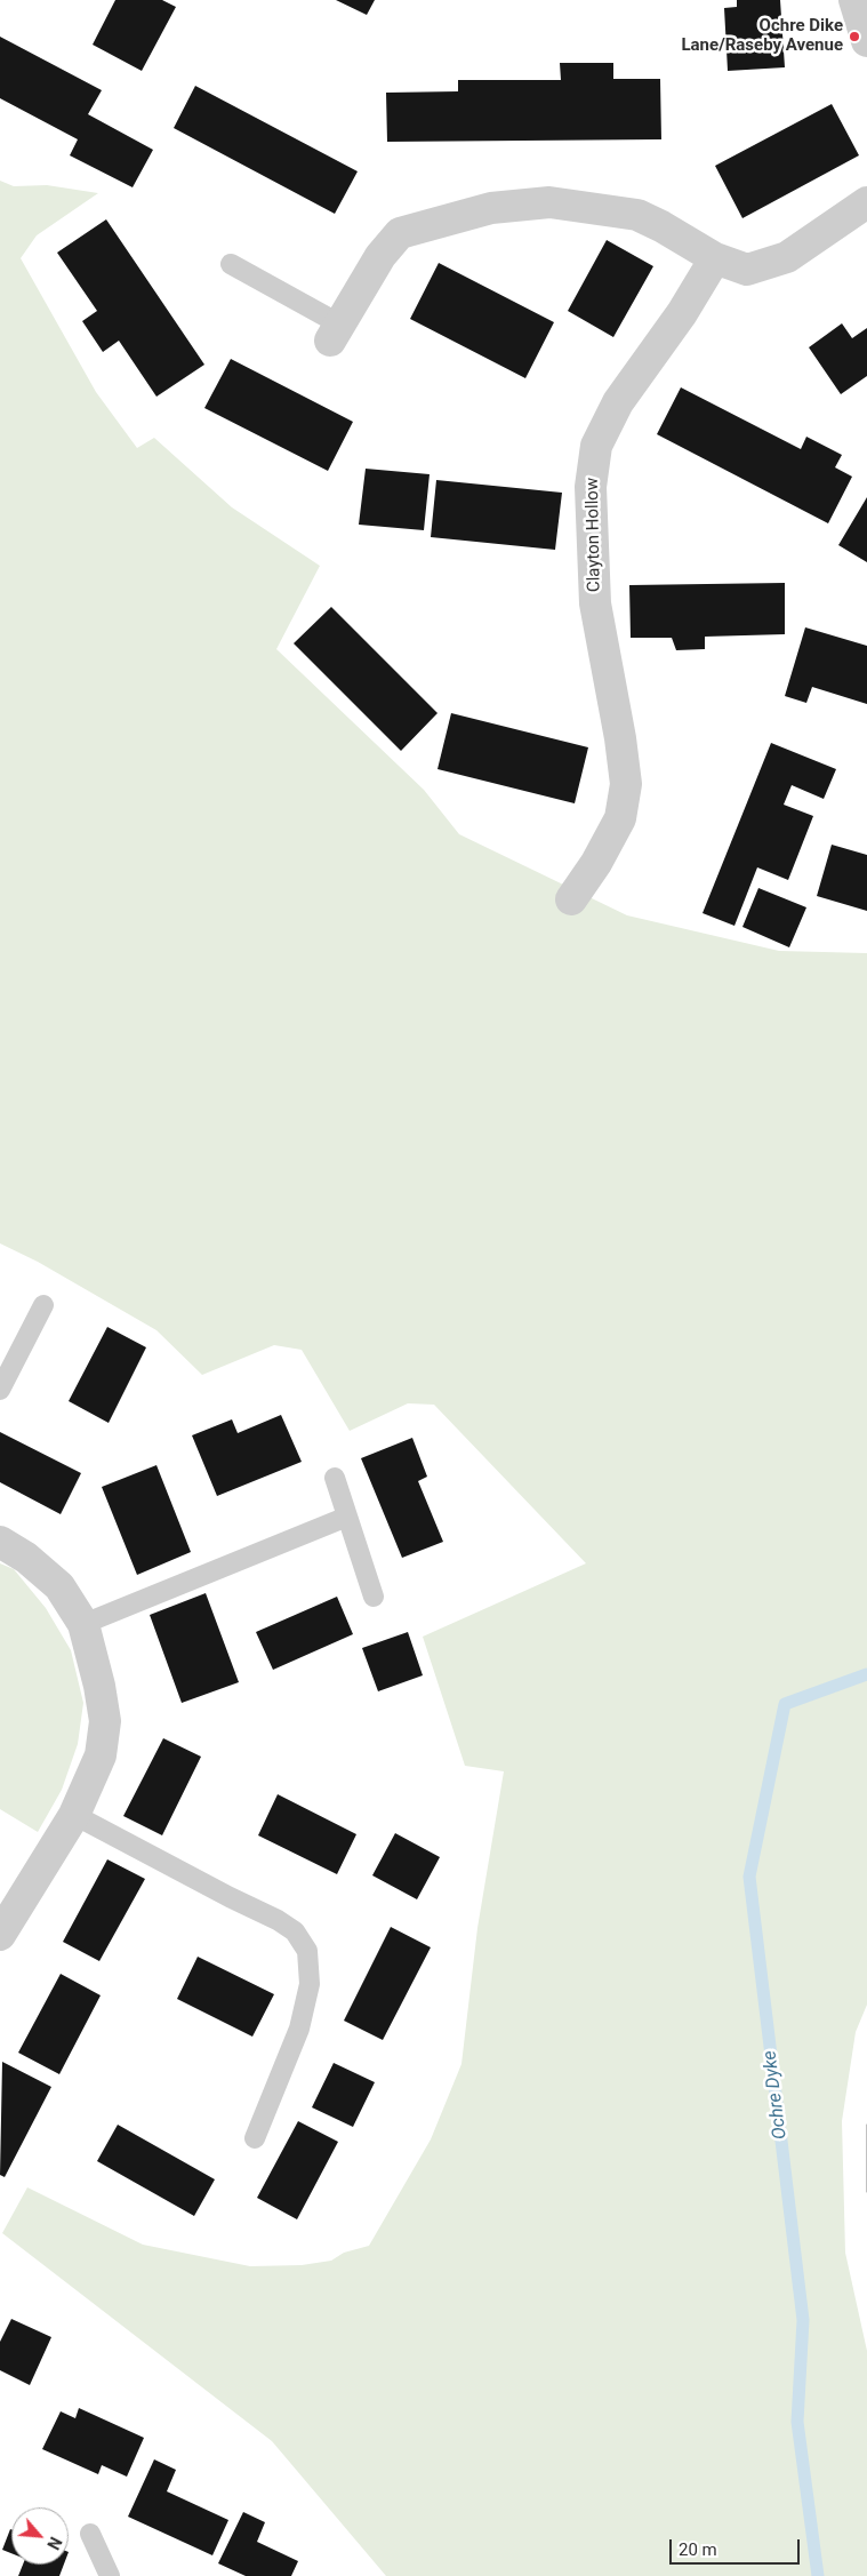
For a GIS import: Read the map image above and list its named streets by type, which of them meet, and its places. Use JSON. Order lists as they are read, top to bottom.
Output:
{
  "streets": {
    "street": ["Clayton Hollow"]
  },
  "water": ["Ochre Dyke"],
  "places": ["Ochre Dike Lane/Raseby Avenue"],
  "scale_bar": "20 m",
  "north": "bottom right"
}
